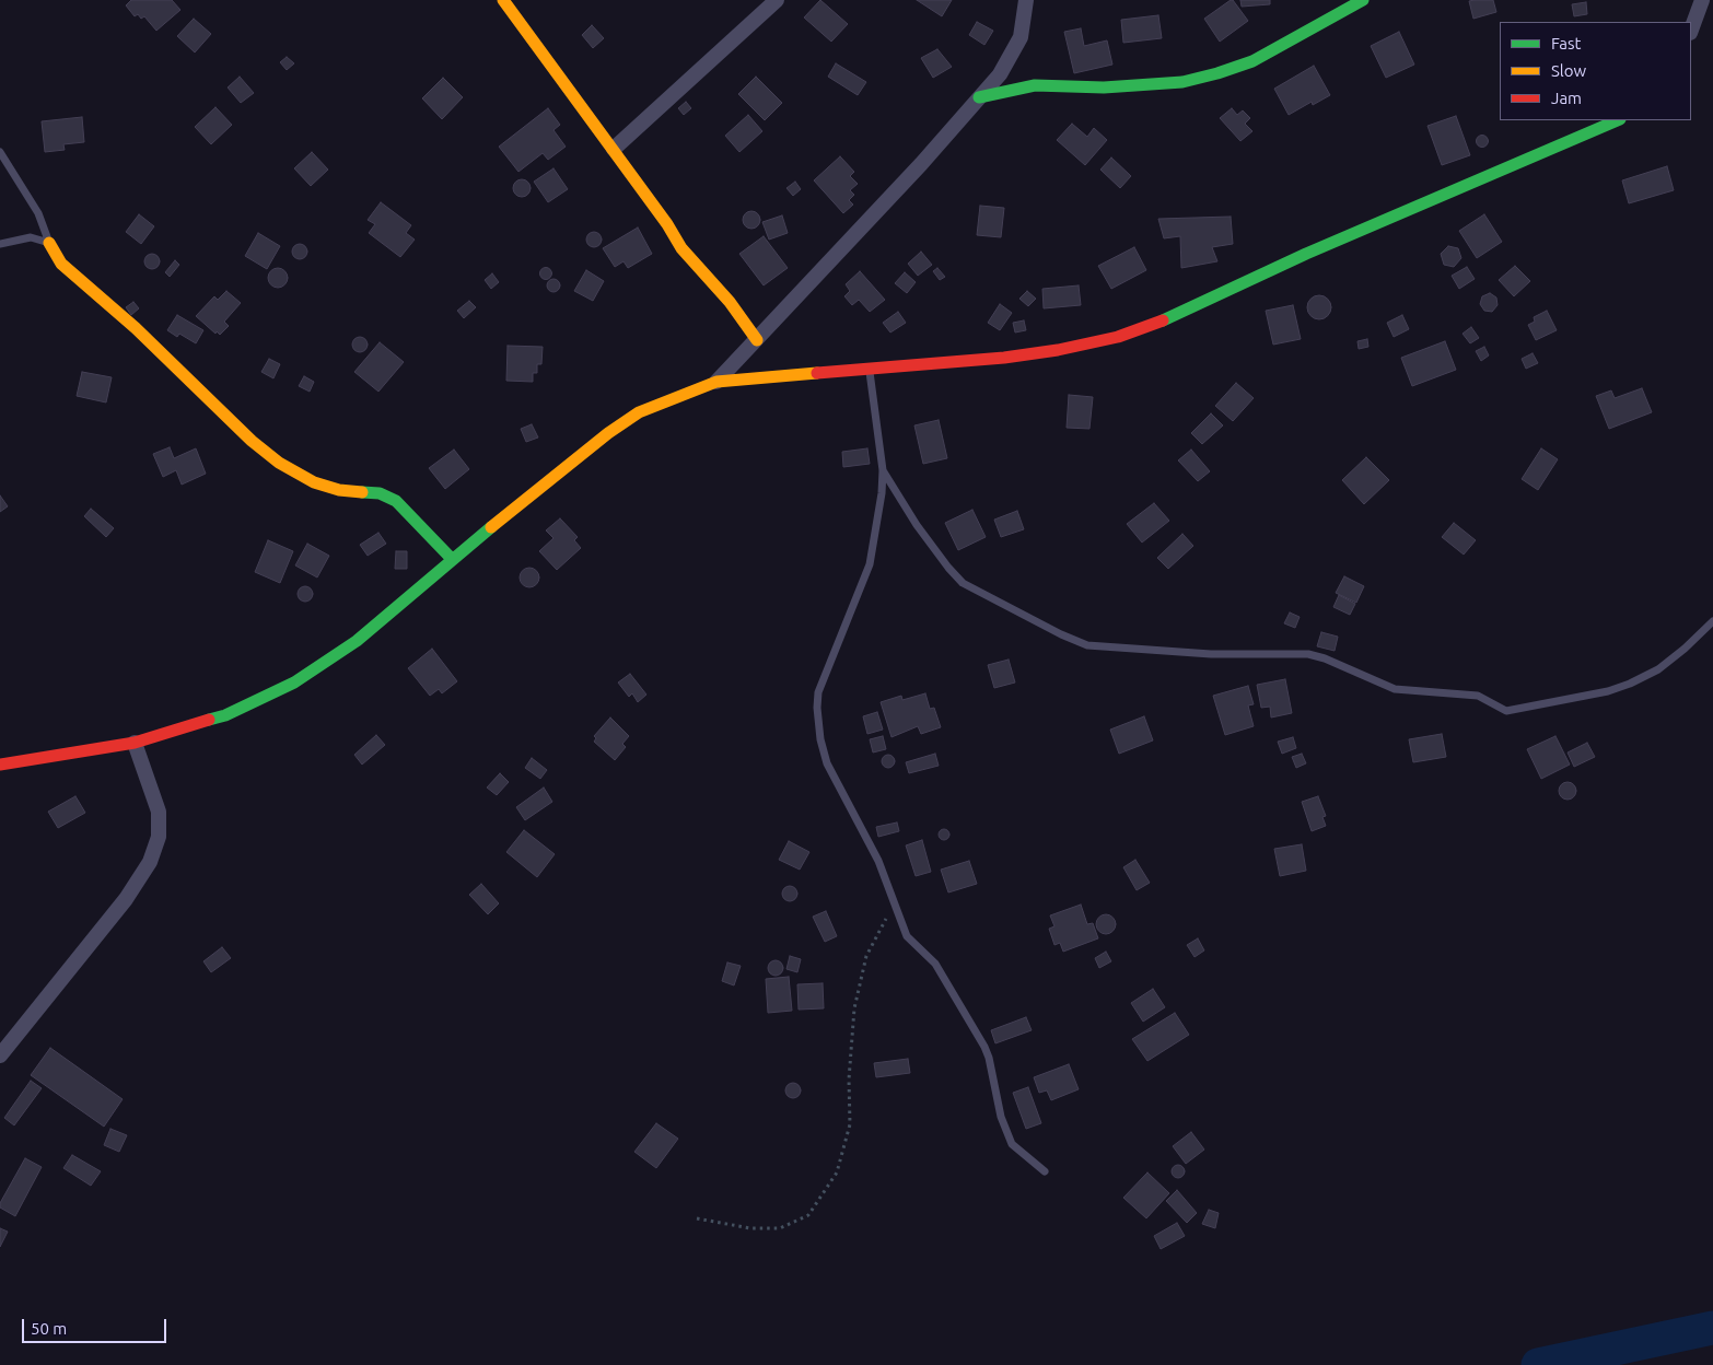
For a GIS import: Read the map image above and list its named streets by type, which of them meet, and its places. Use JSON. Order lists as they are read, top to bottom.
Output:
{
  "legend": ["Fast", "Slow", "Jam"],
  "scale_bar": "50 m"
}
